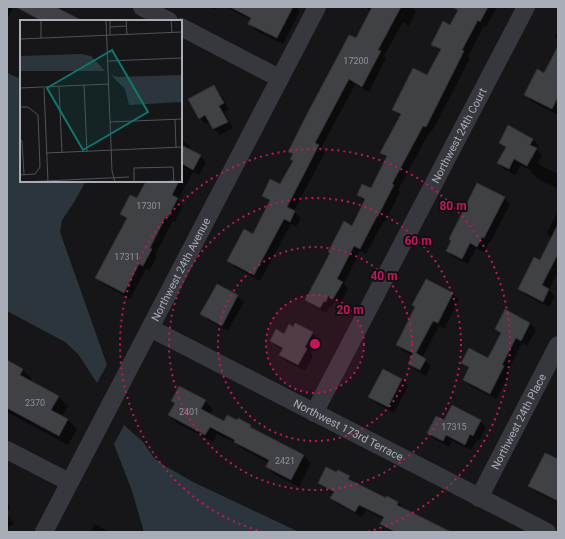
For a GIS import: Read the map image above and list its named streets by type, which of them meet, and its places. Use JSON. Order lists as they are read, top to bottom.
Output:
{
  "streets": {
    "street": [
      "Northwest 24th Court",
      "Northwest 24th Avenue",
      "Northwest 24th Place",
      "Northwest 173rd Terrace"
    ]
  },
  "crossings": [
    ["Northwest 24th Court", "Northwest 173rd Terrace"],
    ["Northwest 24th Avenue", "Northwest 173rd Terrace"],
    ["Northwest 24th Place", "Northwest 173rd Terrace"]
  ],
  "house_numbers": [
    "17200",
    "17301",
    "17311",
    "2370",
    "2401",
    "17315",
    "2421"
  ],
  "rings": [
    "80 m",
    "60 m",
    "40 m",
    "20 m"
  ]
}
